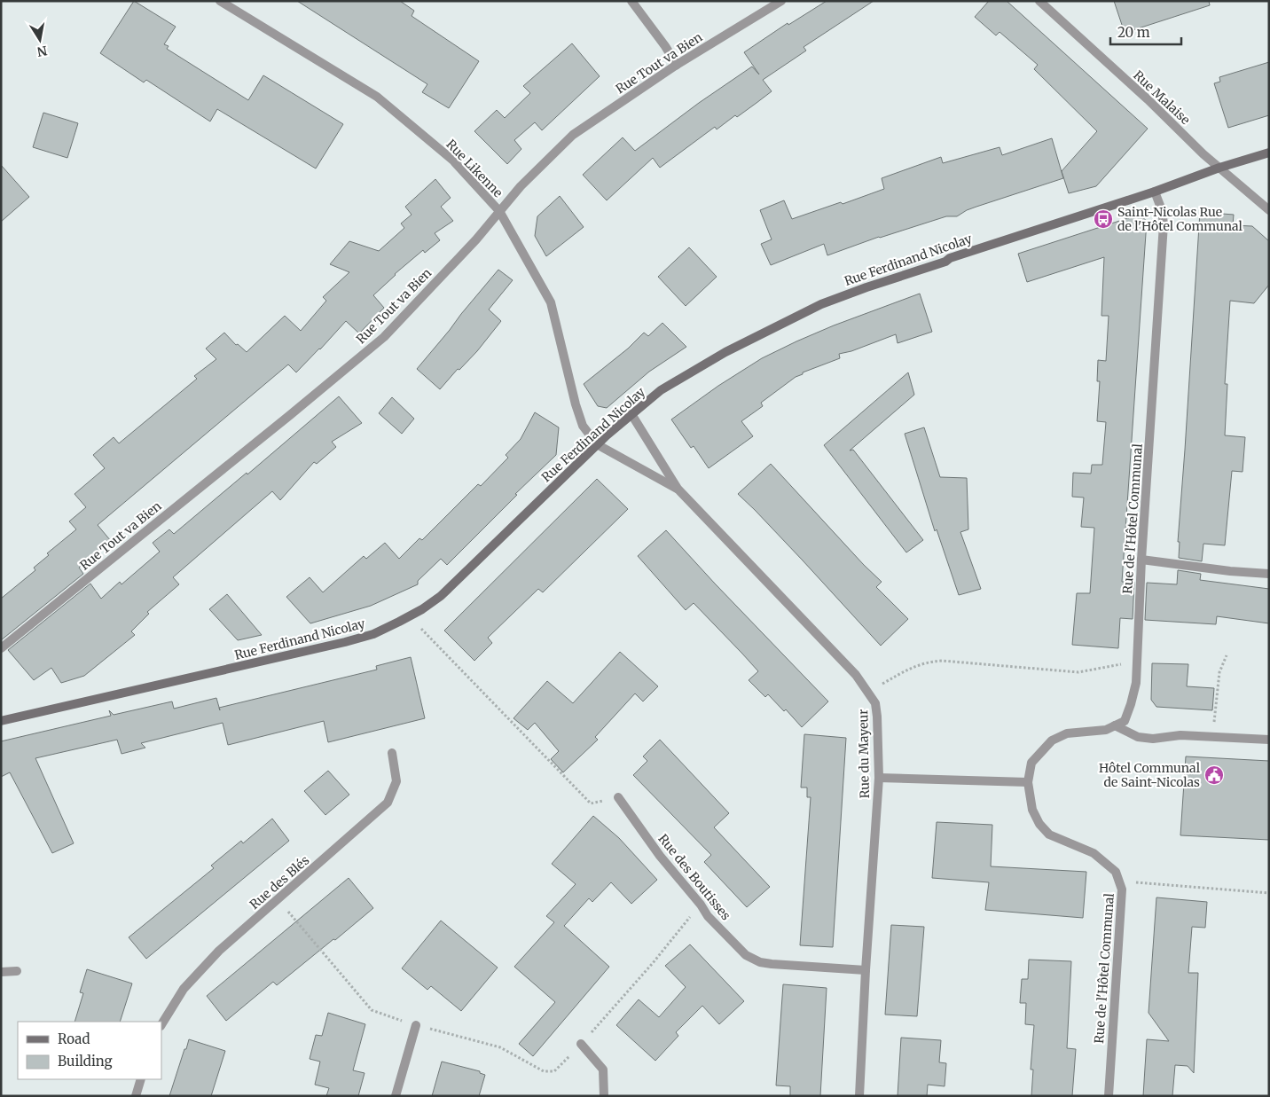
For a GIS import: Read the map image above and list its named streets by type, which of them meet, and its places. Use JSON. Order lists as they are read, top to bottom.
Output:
{
  "streets": {
    "street": [
      "Rue Tout va Bien",
      "Rue Malaise",
      "Rue Likenne",
      "Rue Ferdinand Nicolay",
      "Rue de l'Hôtel Communal",
      "Rue du Mayeur",
      "Rue des Boutisses",
      "Rue des Blés"
    ]
  },
  "crossings": [
    ["Rue Tout va Bien", "Rue Likenne"],
    ["Rue Malaise", "Rue Ferdinand Nicolay"],
    ["Rue Likenne", "Rue Ferdinand Nicolay"],
    ["Rue Likenne", "Rue du Mayeur"],
    ["Rue Ferdinand Nicolay", "Rue de l'Hôtel Communal"],
    ["Rue Ferdinand Nicolay", "Rue du Mayeur"],
    ["Rue du Mayeur", "Rue des Boutisses"]
  ],
  "places": {
    "bus stop": ["Saint-Nicolas Rue de l'Hôtel Communal"],
    "public building": ["Hôtel Communal de Saint-Nicolas"]
  },
  "legend": ["Road", "Building"],
  "scale_bar": "20 m",
  "north": "bottom"
}
